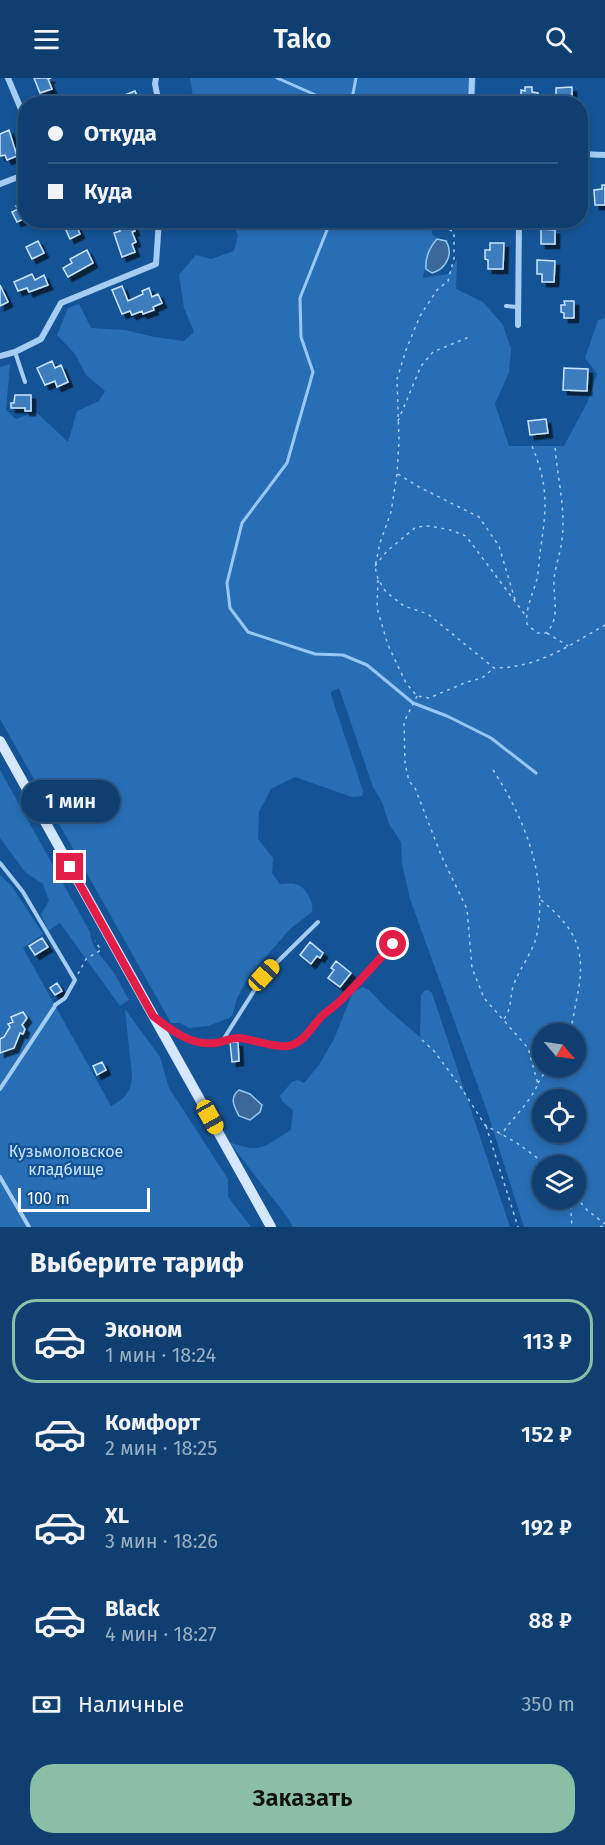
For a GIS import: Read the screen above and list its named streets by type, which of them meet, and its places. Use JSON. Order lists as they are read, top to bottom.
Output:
{
  "parks": ["Кузьмоловское кладбище"],
  "scale_bar": "100 m",
  "north": "bottom right",
  "page": {
    "header": "Tako",
    "banner": ["Откуда", "Куда"],
    "bubble": "1 мин",
    "scale": "100 m",
    "heading": "Выберите тариф",
    "list": [
      {
        "name": "Эконом",
        "note": "1 мин · 18:24",
        "value": "113 ₽"
      },
      {
        "name": "Комфорт",
        "note": "2 мин · 18:25",
        "value": "152 ₽"
      },
      {
        "name": "XL",
        "note": "3 мин · 18:26",
        "value": "192 ₽"
      },
      {
        "name": "Black",
        "note": "4 мин · 18:27",
        "value": "88 ₽"
      }
    ],
    "pay": ["Наличные", "350 m"],
    "buttons": "Заказать"
  }
}
